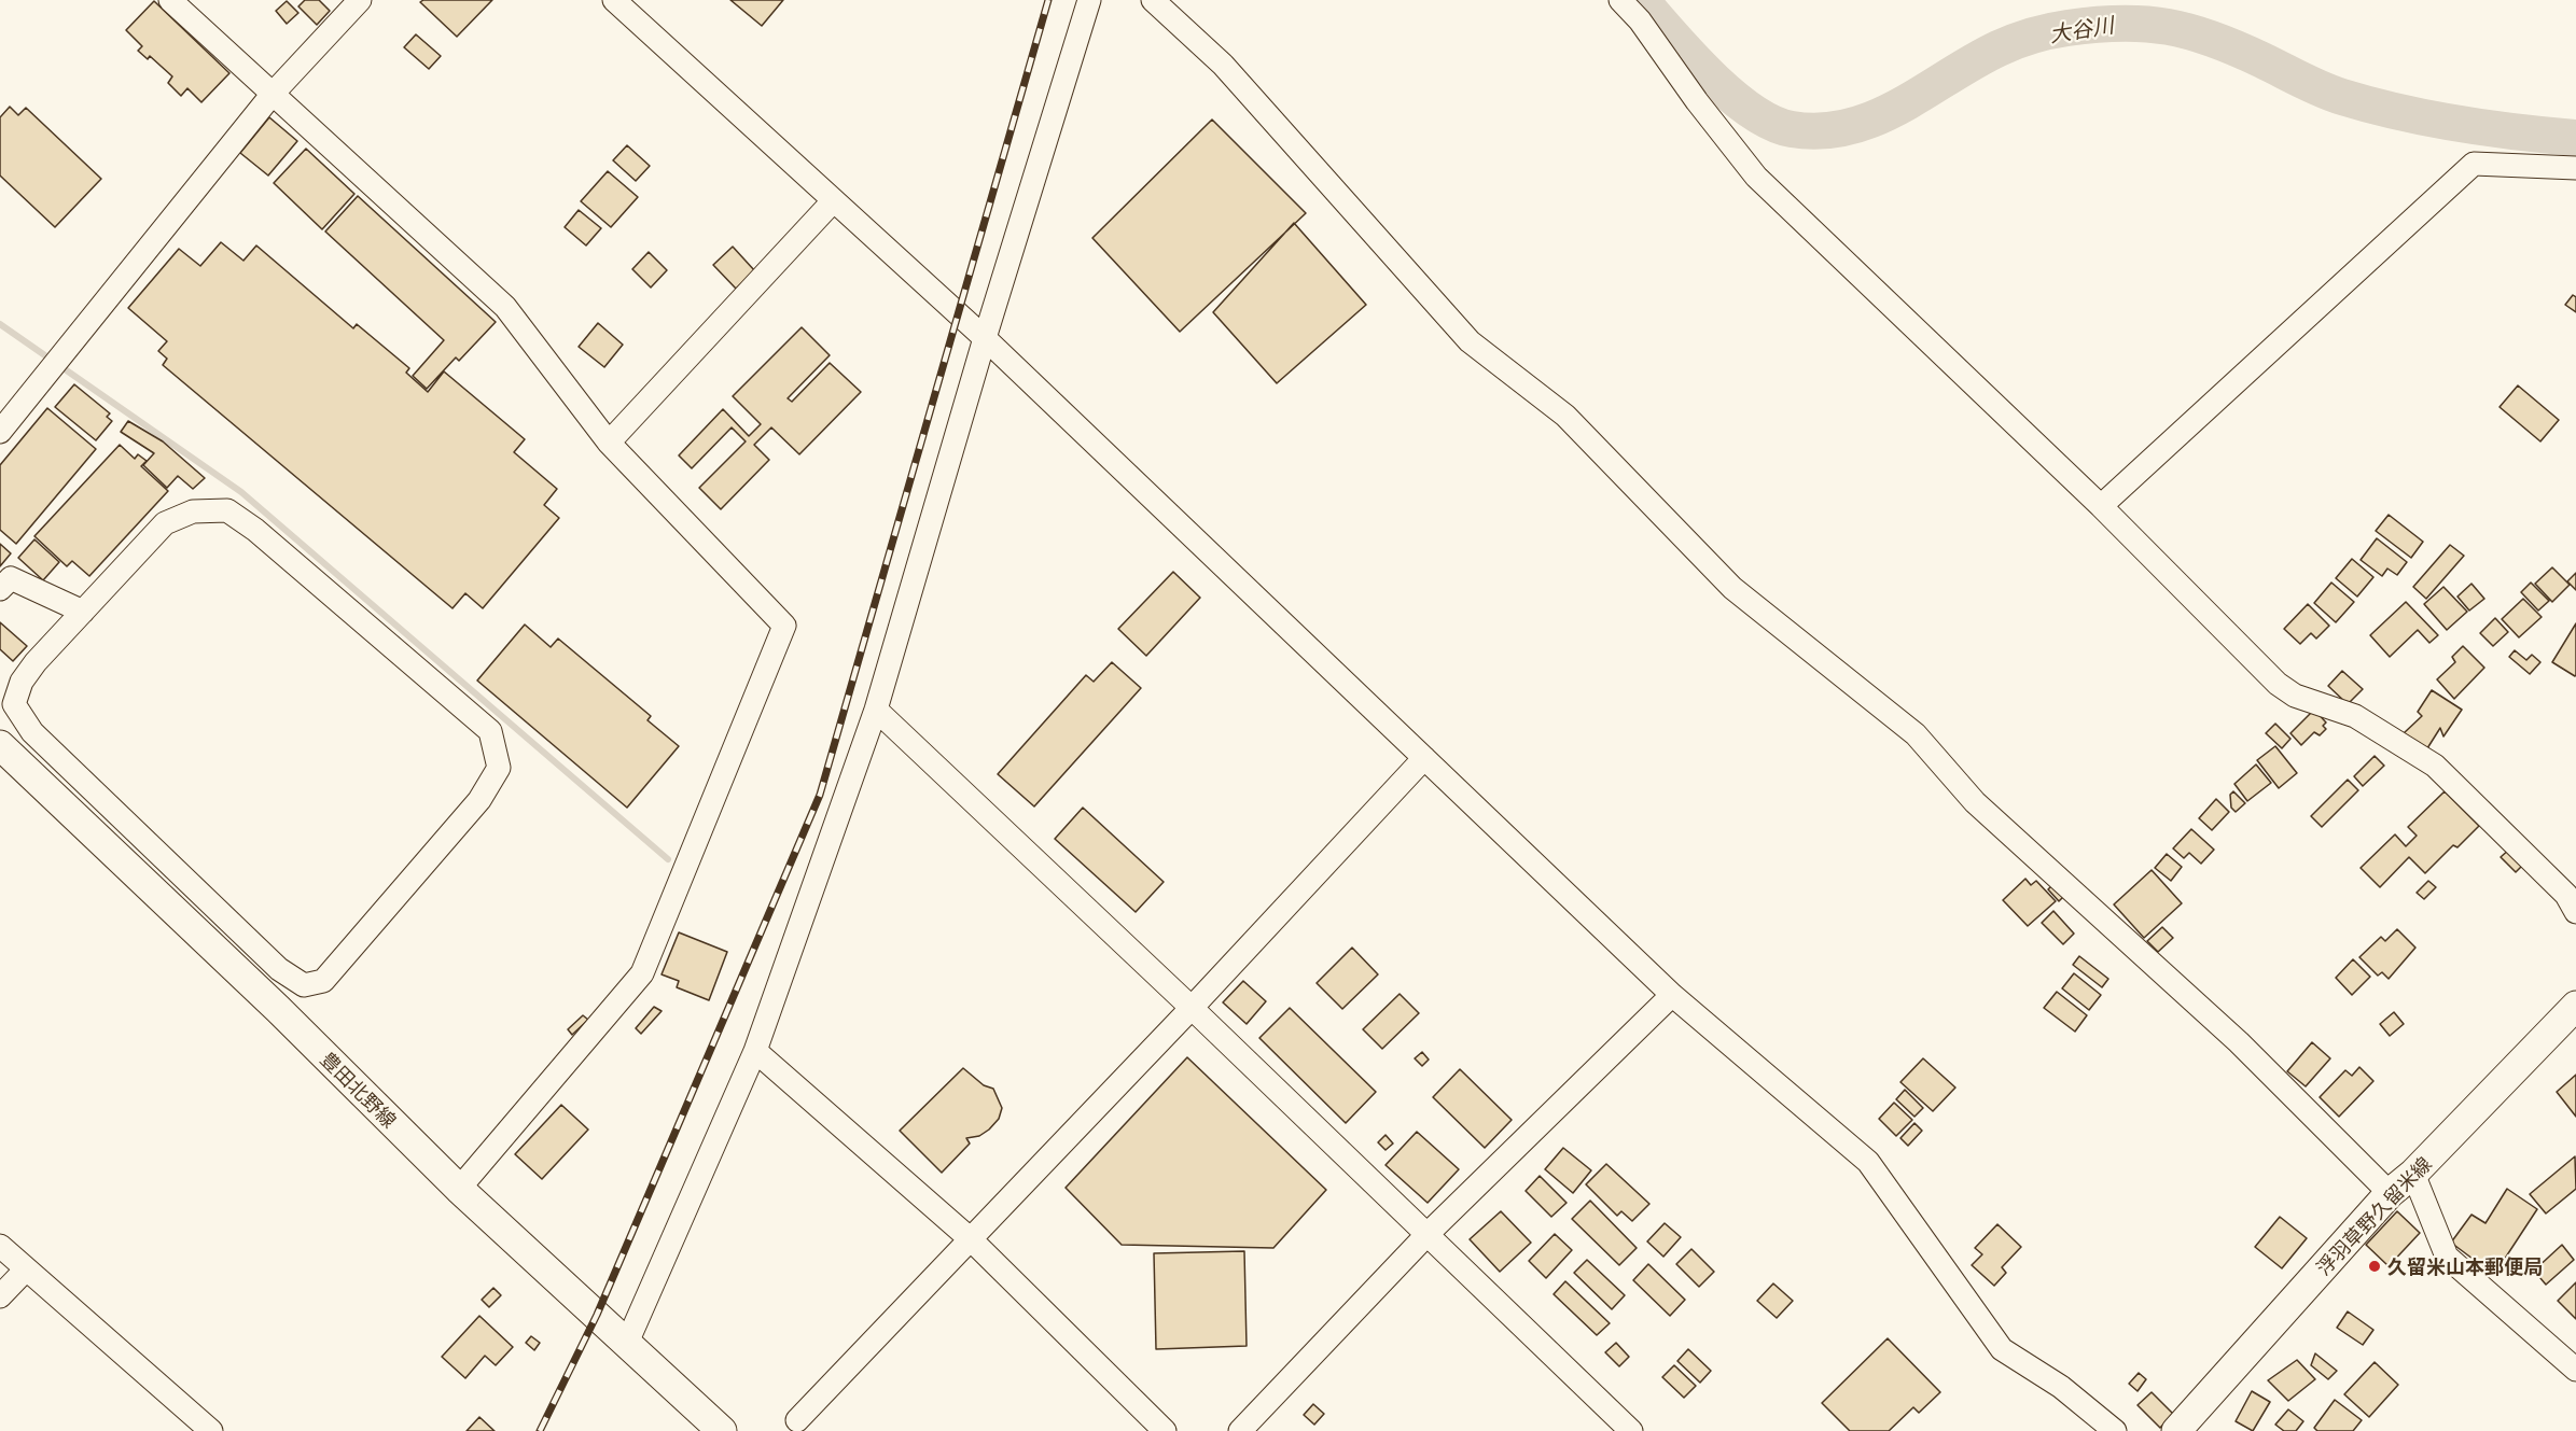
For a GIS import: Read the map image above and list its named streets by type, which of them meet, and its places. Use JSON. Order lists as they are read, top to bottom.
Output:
{
  "streets": {
    "main road": ["豊田北野線", "浮羽草野久留米線"]
  },
  "water": ["大谷川"],
  "places": ["久留米山本郵便局"]
}
